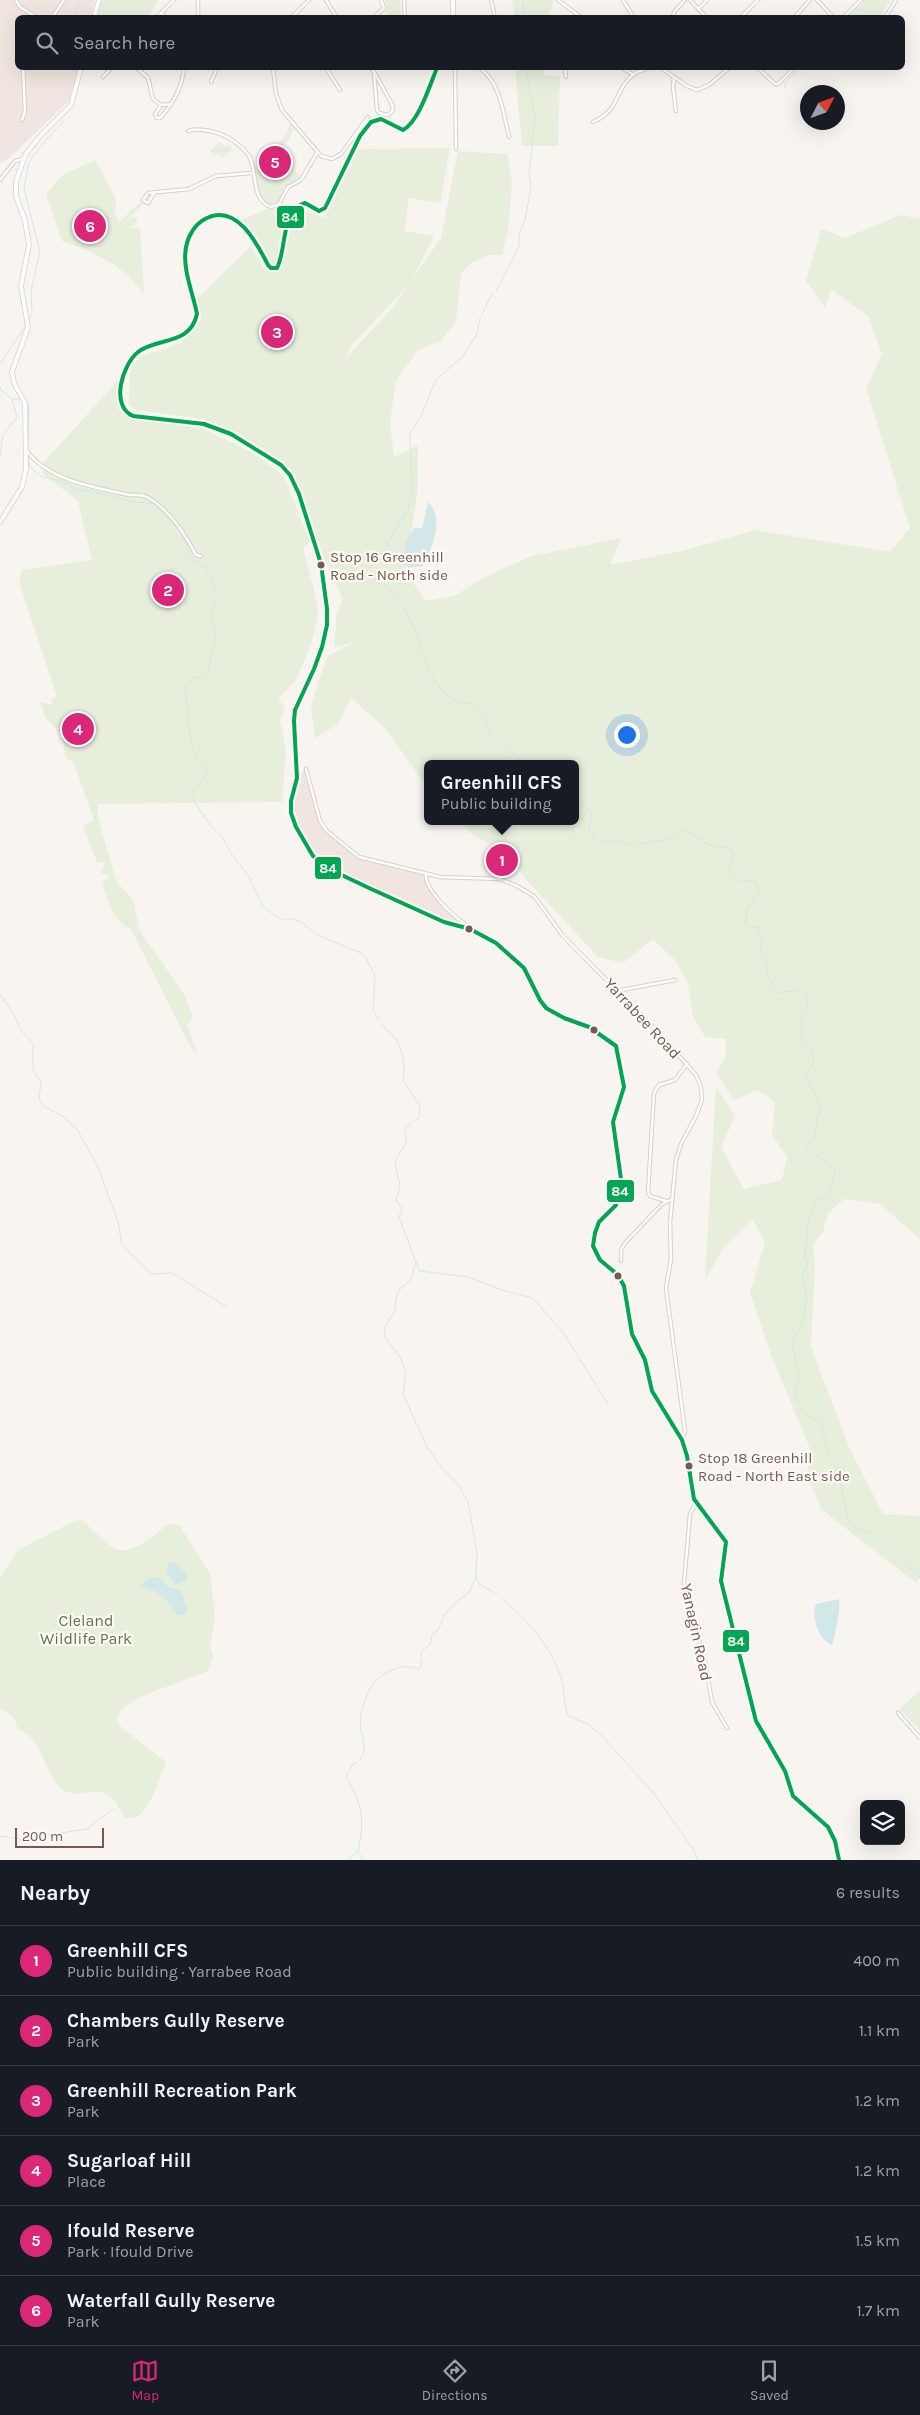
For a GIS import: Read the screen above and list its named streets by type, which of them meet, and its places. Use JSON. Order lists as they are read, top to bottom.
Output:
{
  "streets": {
    "street": ["Yarrabee Road", "Yanagin Road"]
  },
  "parks": ["Cleland Wildlife Park"],
  "places": ["Stop 16 Greenhill Road - North side", "Stop 18 Greenhill Road - North East side"],
  "lines": ["transit line 84"],
  "scale_bar": "200 m",
  "north": "top right",
  "page": {
    "search": "Search here",
    "pins": [
      "5",
      "6",
      "3",
      "2",
      "4",
      "1"
    ],
    "popup": ["Greenhill CFS", "Public building"],
    "scale": "200 m",
    "heading": ["Nearby", "6 results"],
    "list": [
      {
        "mark": "1",
        "name": "Greenhill CFS",
        "note": "Public building · Yarrabee Road",
        "value": "400 m"
      },
      {
        "mark": "2",
        "name": "Chambers Gully Reserve",
        "note": "Park",
        "value": "1.1 km"
      },
      {
        "mark": "3",
        "name": "Greenhill Recreation Park",
        "note": "Park",
        "value": "1.2 km"
      },
      {
        "mark": "4",
        "name": "Sugarloaf Hill",
        "note": "Place",
        "value": "1.2 km"
      },
      {
        "mark": "5",
        "name": "Ifould Reserve",
        "note": "Park · Ifould Drive",
        "value": "1.5 km"
      },
      {
        "mark": "6",
        "name": "Waterfall Gully Reserve",
        "note": "Park",
        "value": "1.7 km"
      }
    ],
    "nav": ["Map", "Directions", "Saved"]
  }
}
